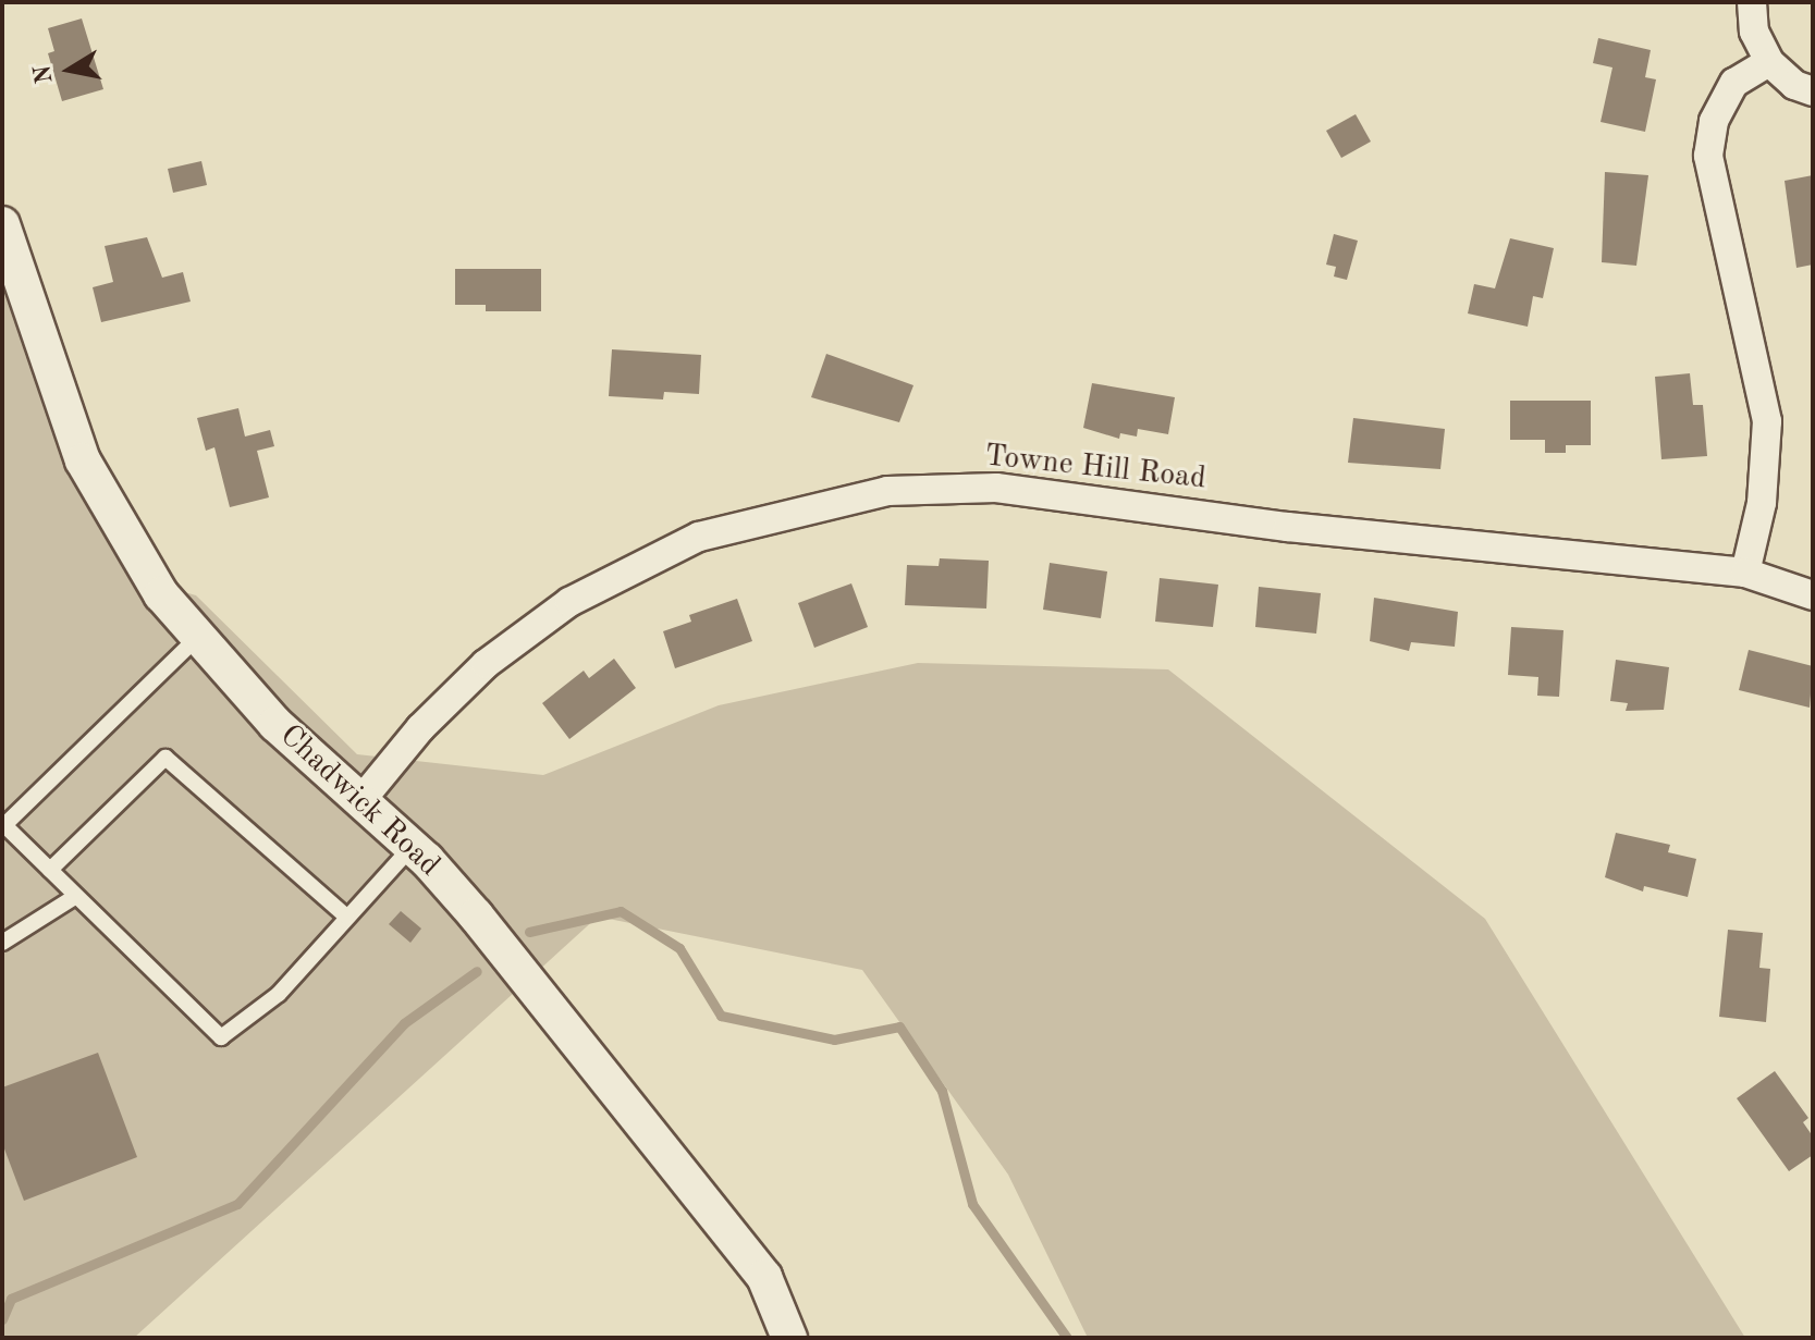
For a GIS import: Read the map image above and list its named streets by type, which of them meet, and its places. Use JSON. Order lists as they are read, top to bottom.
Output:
{
  "streets": {
    "street": ["Towne Hill Road", "Chadwick Road"]
  },
  "crossings": [
    ["Towne Hill Road", "Chadwick Road"]
  ],
  "north": "left"
}
